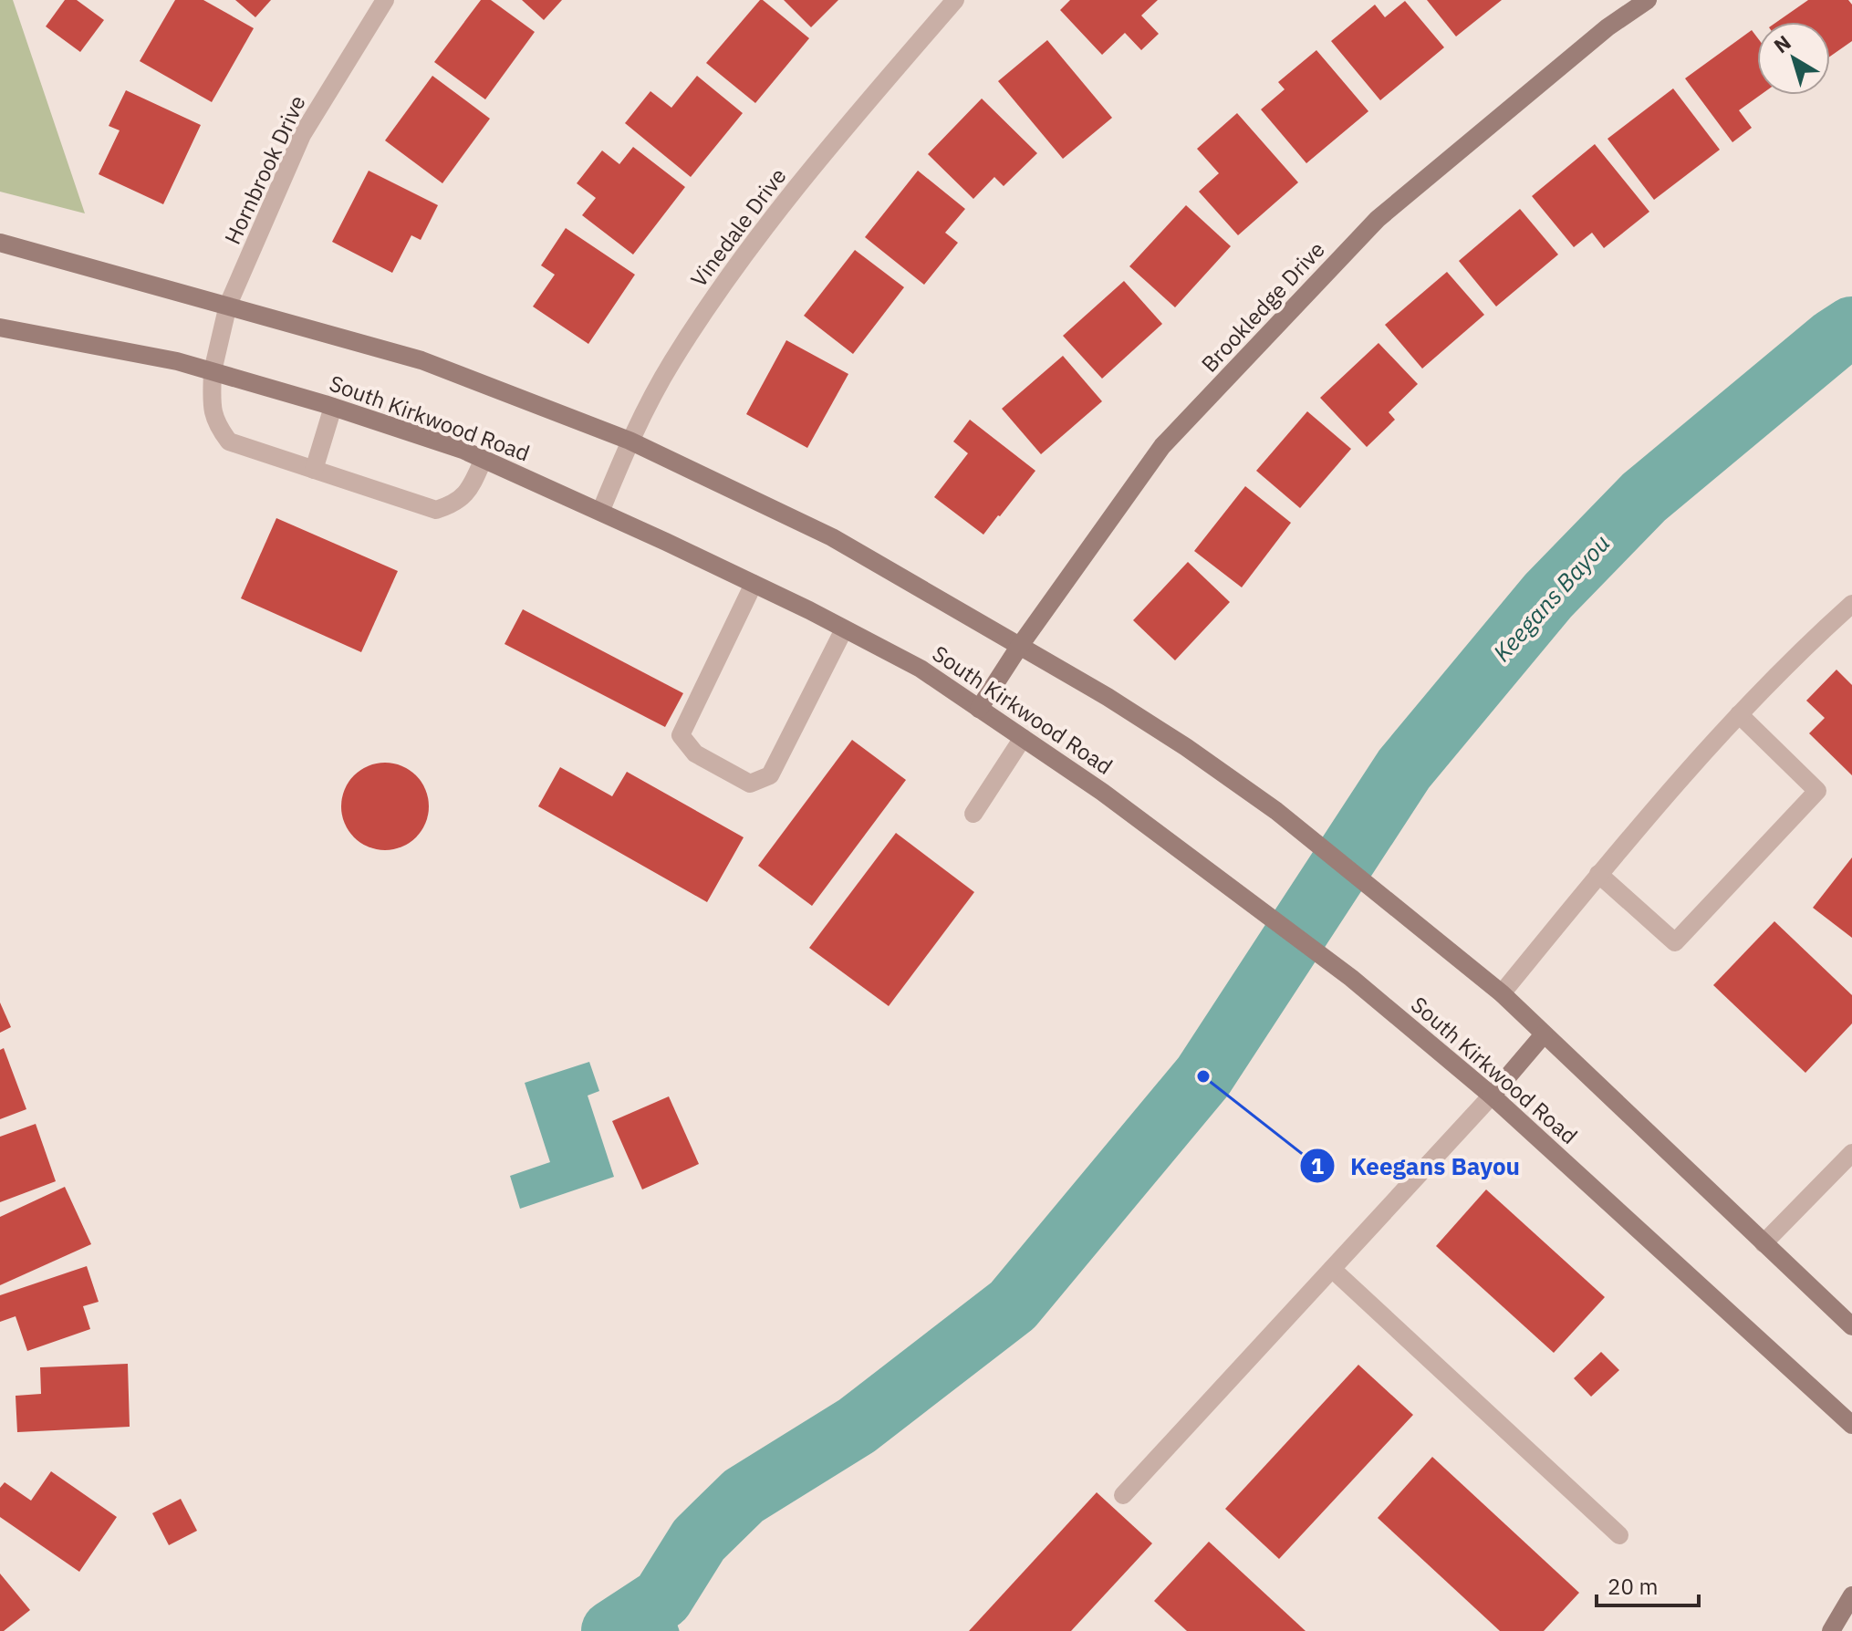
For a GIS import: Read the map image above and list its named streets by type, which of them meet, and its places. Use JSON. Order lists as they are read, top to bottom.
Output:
{
  "streets": {
    "main road": ["Brookledge Drive", "South Kirkwood Road"],
    "street": ["Hornbrook Drive", "Vinedale Drive"]
  },
  "crossings": [
    ["Hornbrook Drive", "South Kirkwood Road"],
    ["Vinedale Drive", "South Kirkwood Road"],
    ["Brookledge Drive", "South Kirkwood Road"]
  ],
  "water": ["Keegans Bayou"],
  "places": ["Keegans Bayou"],
  "scale_bar": "20 m",
  "north": "top left"
}
